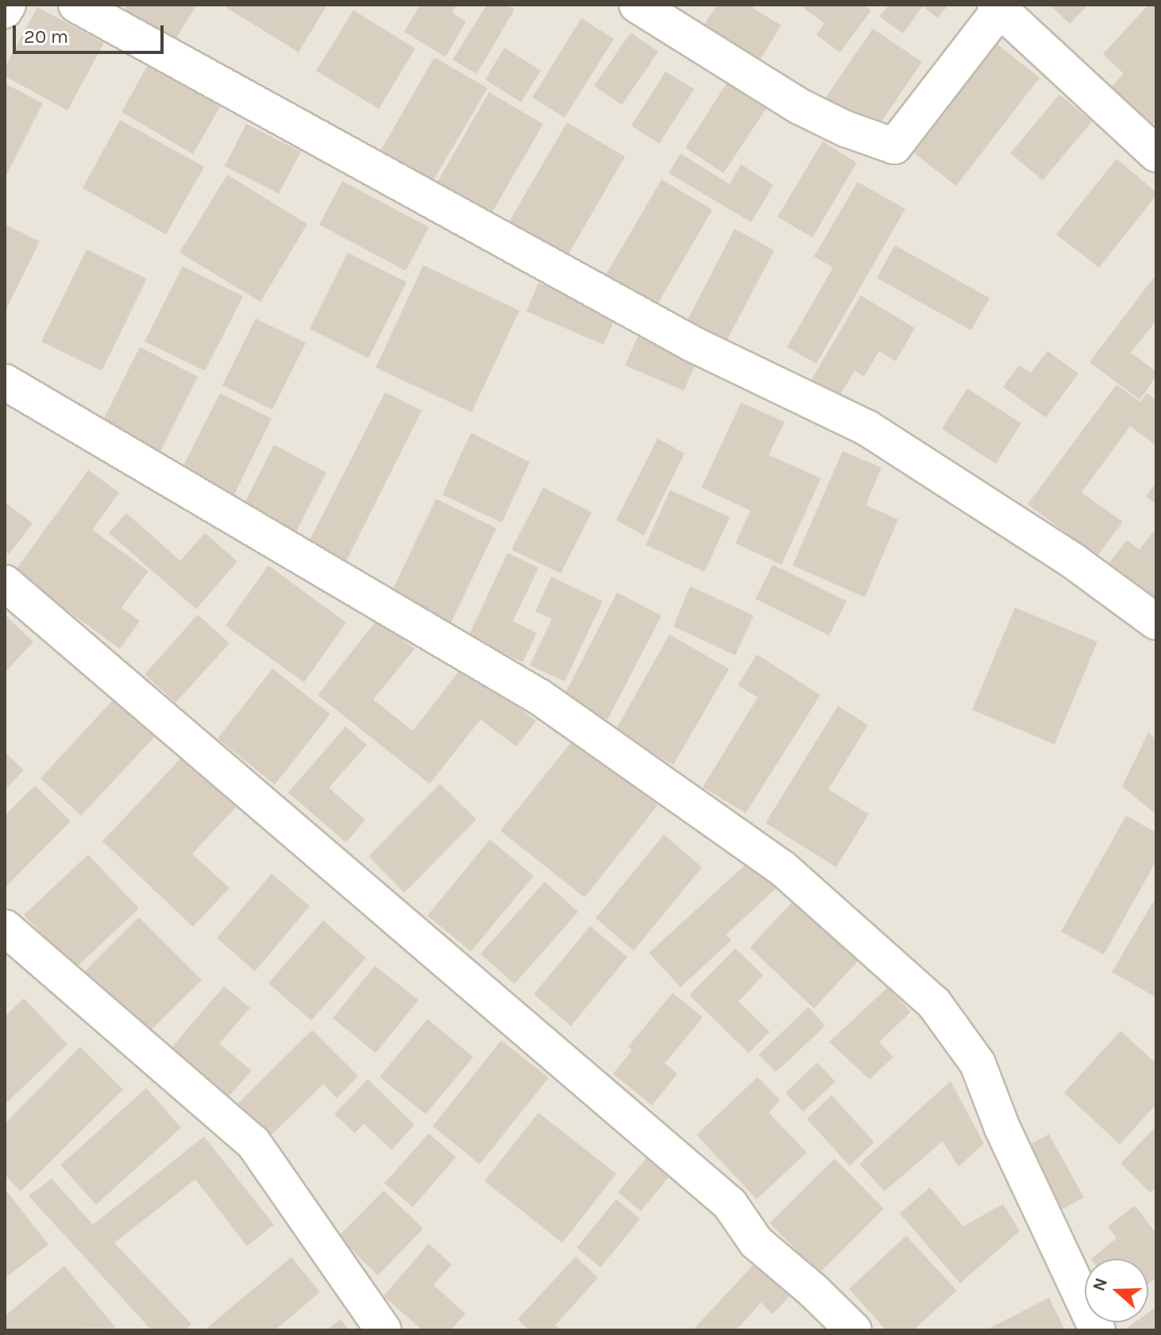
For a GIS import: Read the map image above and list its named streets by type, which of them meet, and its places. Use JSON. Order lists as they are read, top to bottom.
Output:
{
  "scale_bar": "20 m",
  "north": "left"
}
